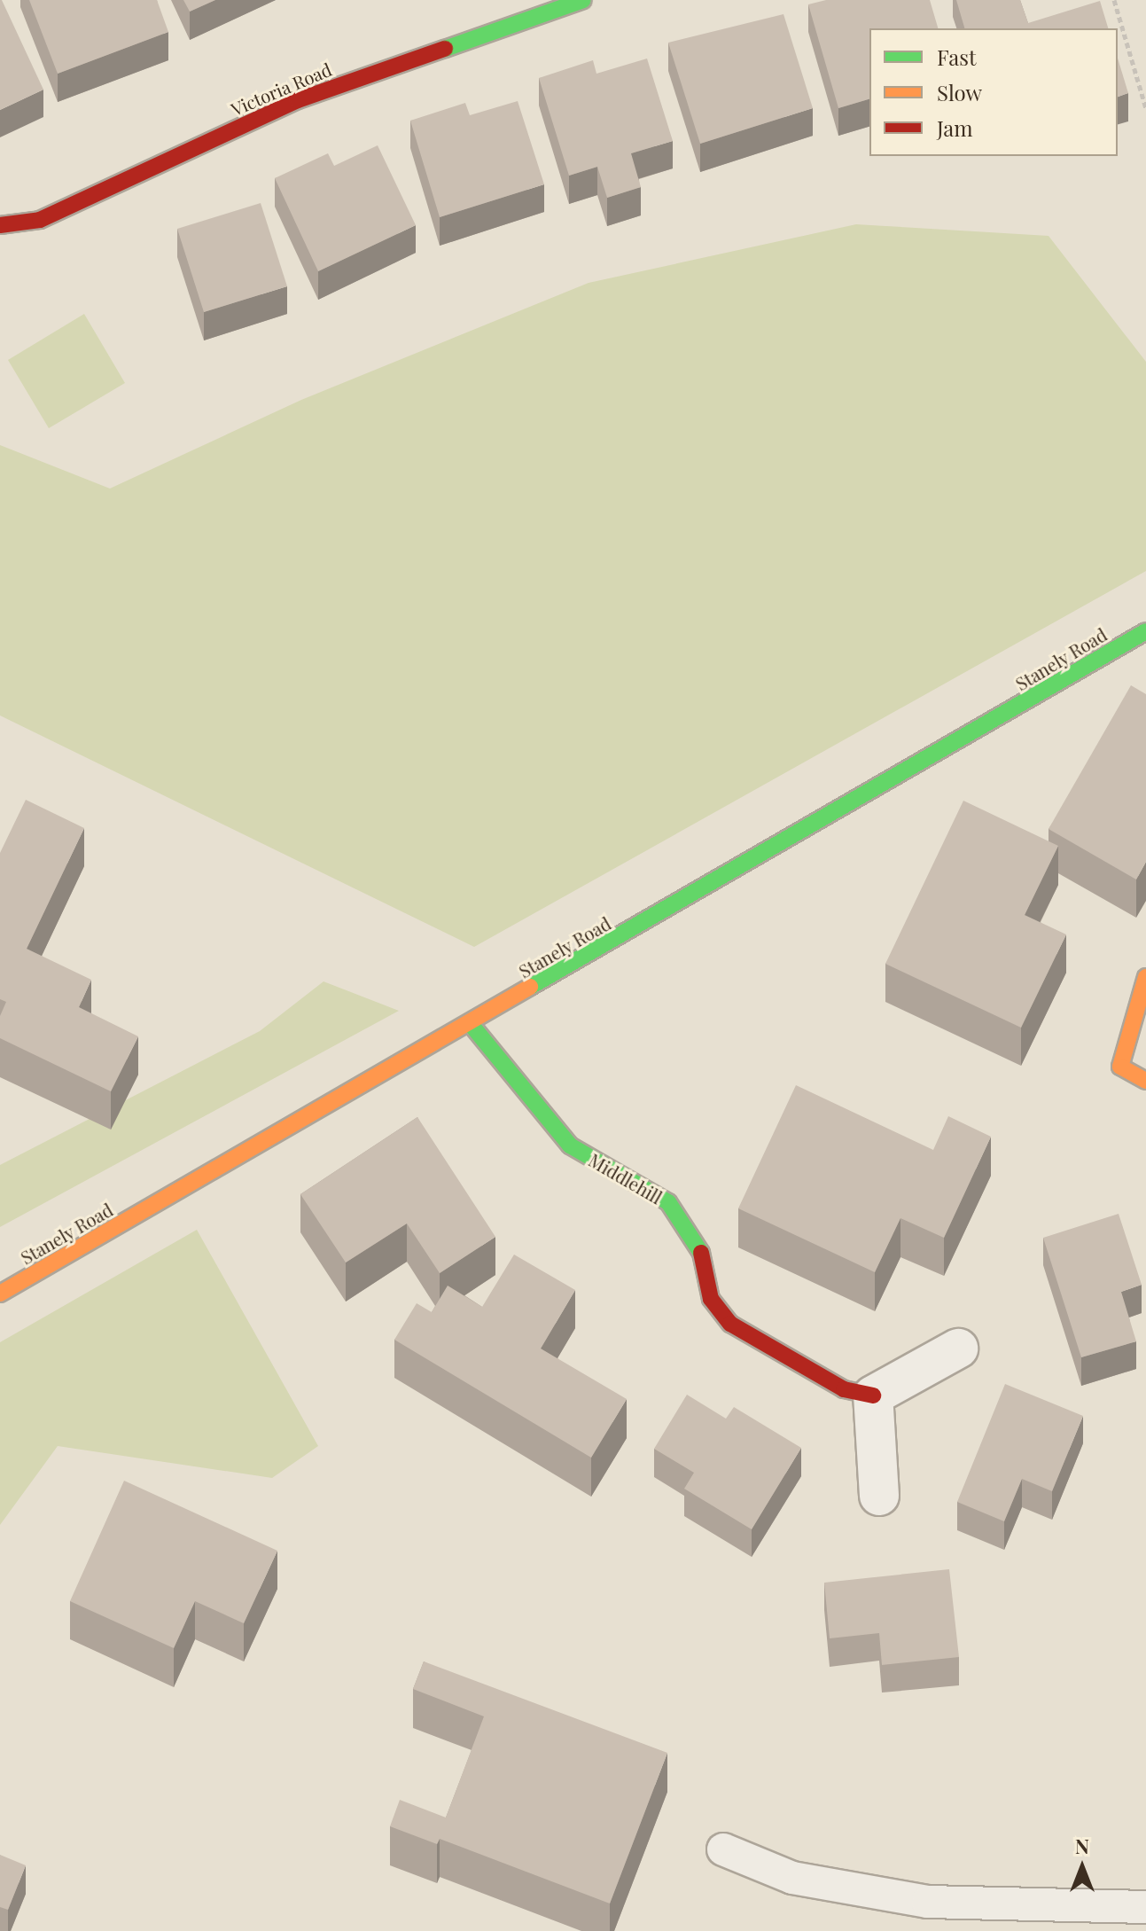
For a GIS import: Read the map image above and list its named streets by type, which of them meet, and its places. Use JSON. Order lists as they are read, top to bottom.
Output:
{
  "streets": {
    "street": ["Victoria Road", "Stanely Road", "Middlehill"]
  },
  "crossings": [
    ["Stanely Road", "Middlehill"]
  ],
  "legend": ["Fast", "Slow", "Jam"],
  "north": "top"
}
